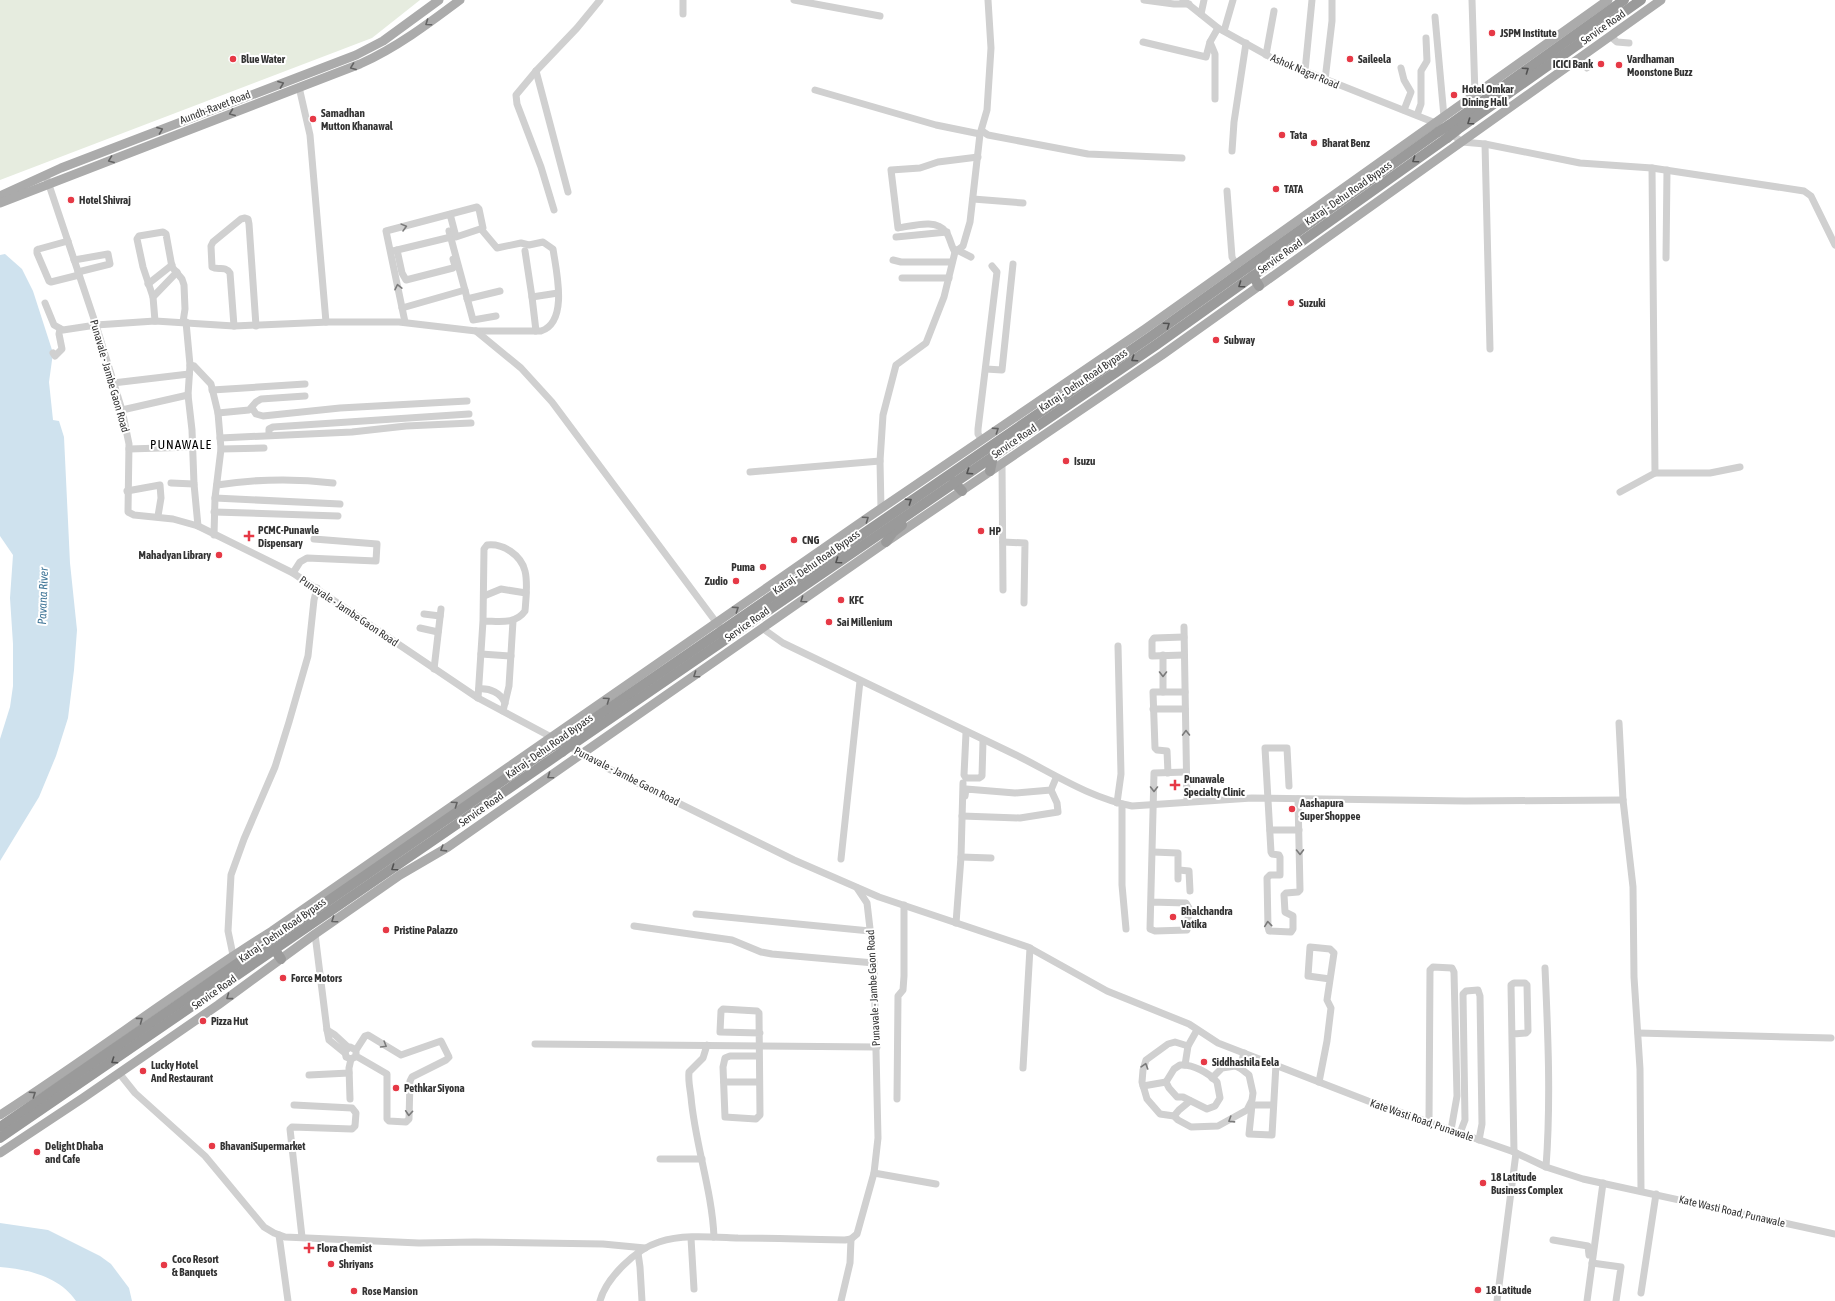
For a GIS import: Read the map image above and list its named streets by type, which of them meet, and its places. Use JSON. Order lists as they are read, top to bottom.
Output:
{
  "streets": {
    "highway": ["Katraj - Dehu Road Bypass"],
    "main road": ["Service Road", "Aundh-Ravet Road"],
    "street": ["Ashok Nagar Road", "Punavale - Jambe Gaon Road", "Kate Wasti Road, Punawale"]
  },
  "crossings": [
    ["Service Road", "Ashok Nagar Road"],
    ["Service Road", "Katraj - Dehu Road Bypass"],
    ["Service Road", "Punavale - Jambe Gaon Road"],
    ["Ashok Nagar Road", "Katraj - Dehu Road Bypass"],
    ["Aundh-Ravet Road", "Punavale - Jambe Gaon Road"],
    ["Katraj - Dehu Road Bypass", "Punavale - Jambe Gaon Road"],
    ["Punavale - Jambe Gaon Road", "Kate Wasti Road, Punawale"]
  ],
  "districts": ["PUNAWALE"],
  "water": ["Pavana River"],
  "places": {
    "other": [
      "JSPM Institute",
      "Blue Water",
      "Saileela",
      "ICICI Bank",
      "Vardhaman Moonstone Buzz",
      "Hotel Omkar Dining Hall",
      "Samadhan Mutton Khanawal",
      "Tata",
      "Bharat Benz",
      "TATA",
      "Hotel Shivraj",
      "Suzuki",
      "Subway",
      "Isuzu",
      "HP",
      "CNG",
      "Mahadyan Library",
      "Puma",
      "Zudio",
      "KFC",
      "Sai Millenium",
      "Aashapura Super Shoppee",
      "Bhalchandra Vatika",
      "Pristine Palazzo",
      "Force Motors",
      "Pizza Hut",
      "Siddhashila Eela",
      "Lucky Hotel And Restaurant",
      "Pethkar Siyona",
      "BhavaniSupermarket",
      "Delight Dhaba and Cafe",
      "18 Latitude Business Complex",
      "Shriyans",
      "Coco Resort & Banquets",
      "18 Latitude",
      "Rose Mansion"
    ],
    "health": ["PCMC-Punawle Dispensary", "Punawale Specialty Clinic", "Flora Chemist"]
  }
}
